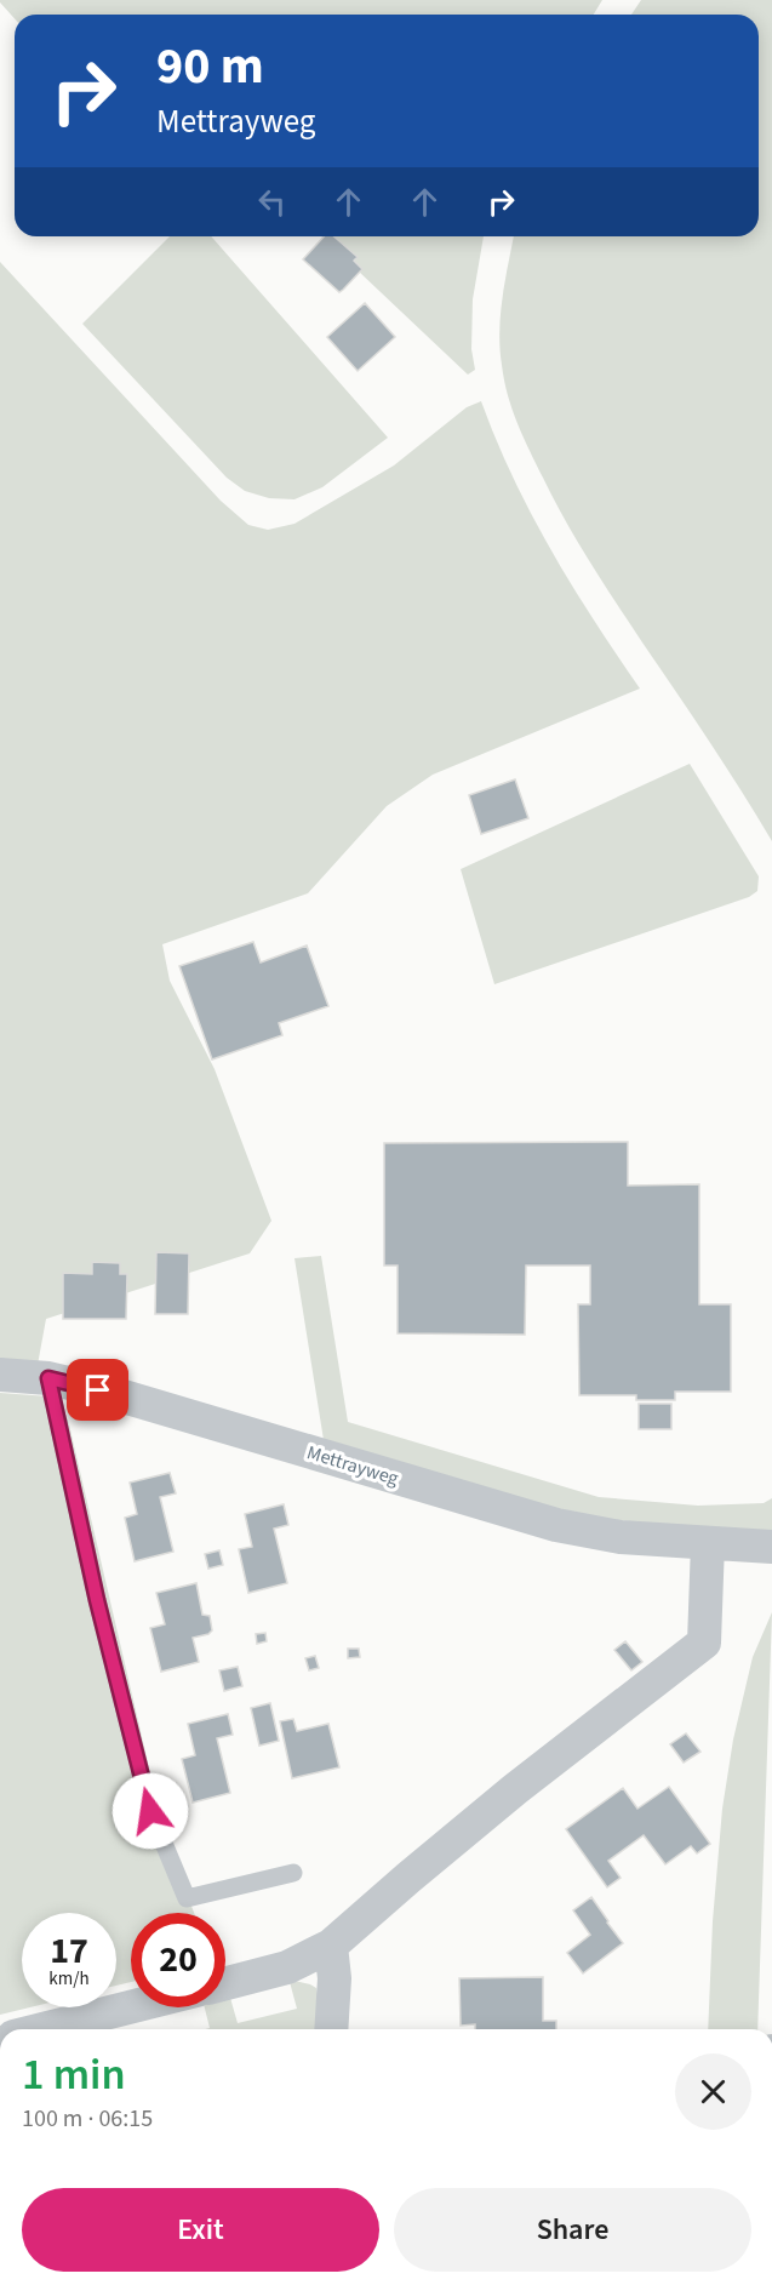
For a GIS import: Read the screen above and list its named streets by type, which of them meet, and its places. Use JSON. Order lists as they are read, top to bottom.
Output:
{
  "streets": {
    "street": ["Mettrayweg"]
  },
  "page": {
    "turn": ["90 m", "Mettrayweg"],
    "speed": "17 km/h",
    "limit": "20",
    "heading": ["1 min", "100 m · 06:15"],
    "buttons": ["Exit", "Share"]
  }
}
